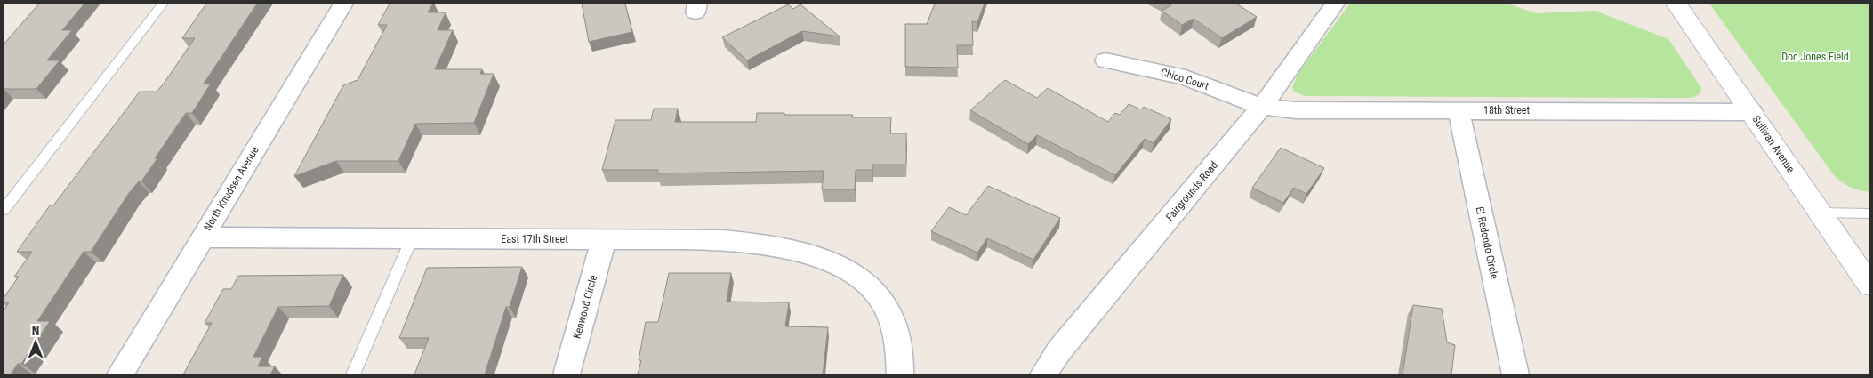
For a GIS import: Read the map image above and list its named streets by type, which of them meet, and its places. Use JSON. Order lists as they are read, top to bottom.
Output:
{
  "streets": {
    "main road": ["Sullivan Avenue"],
    "street": [
      "Chico Court",
      "18th Street",
      "North Knudsen Avenue",
      "Fairgrounds Road",
      "East 17th Street",
      "El Redondo Circle",
      "Kenwood Circle"
    ]
  },
  "crossings": [
    ["Chico Court", "18th Street"],
    ["Chico Court", "Fairgrounds Road"],
    ["18th Street", "Sullivan Avenue"],
    ["18th Street", "Fairgrounds Road"],
    ["18th Street", "El Redondo Circle"],
    ["North Knudsen Avenue", "East 17th Street"],
    ["East 17th Street", "Kenwood Circle"]
  ],
  "parks": ["Doc Jones Field"],
  "north": "top"
}
